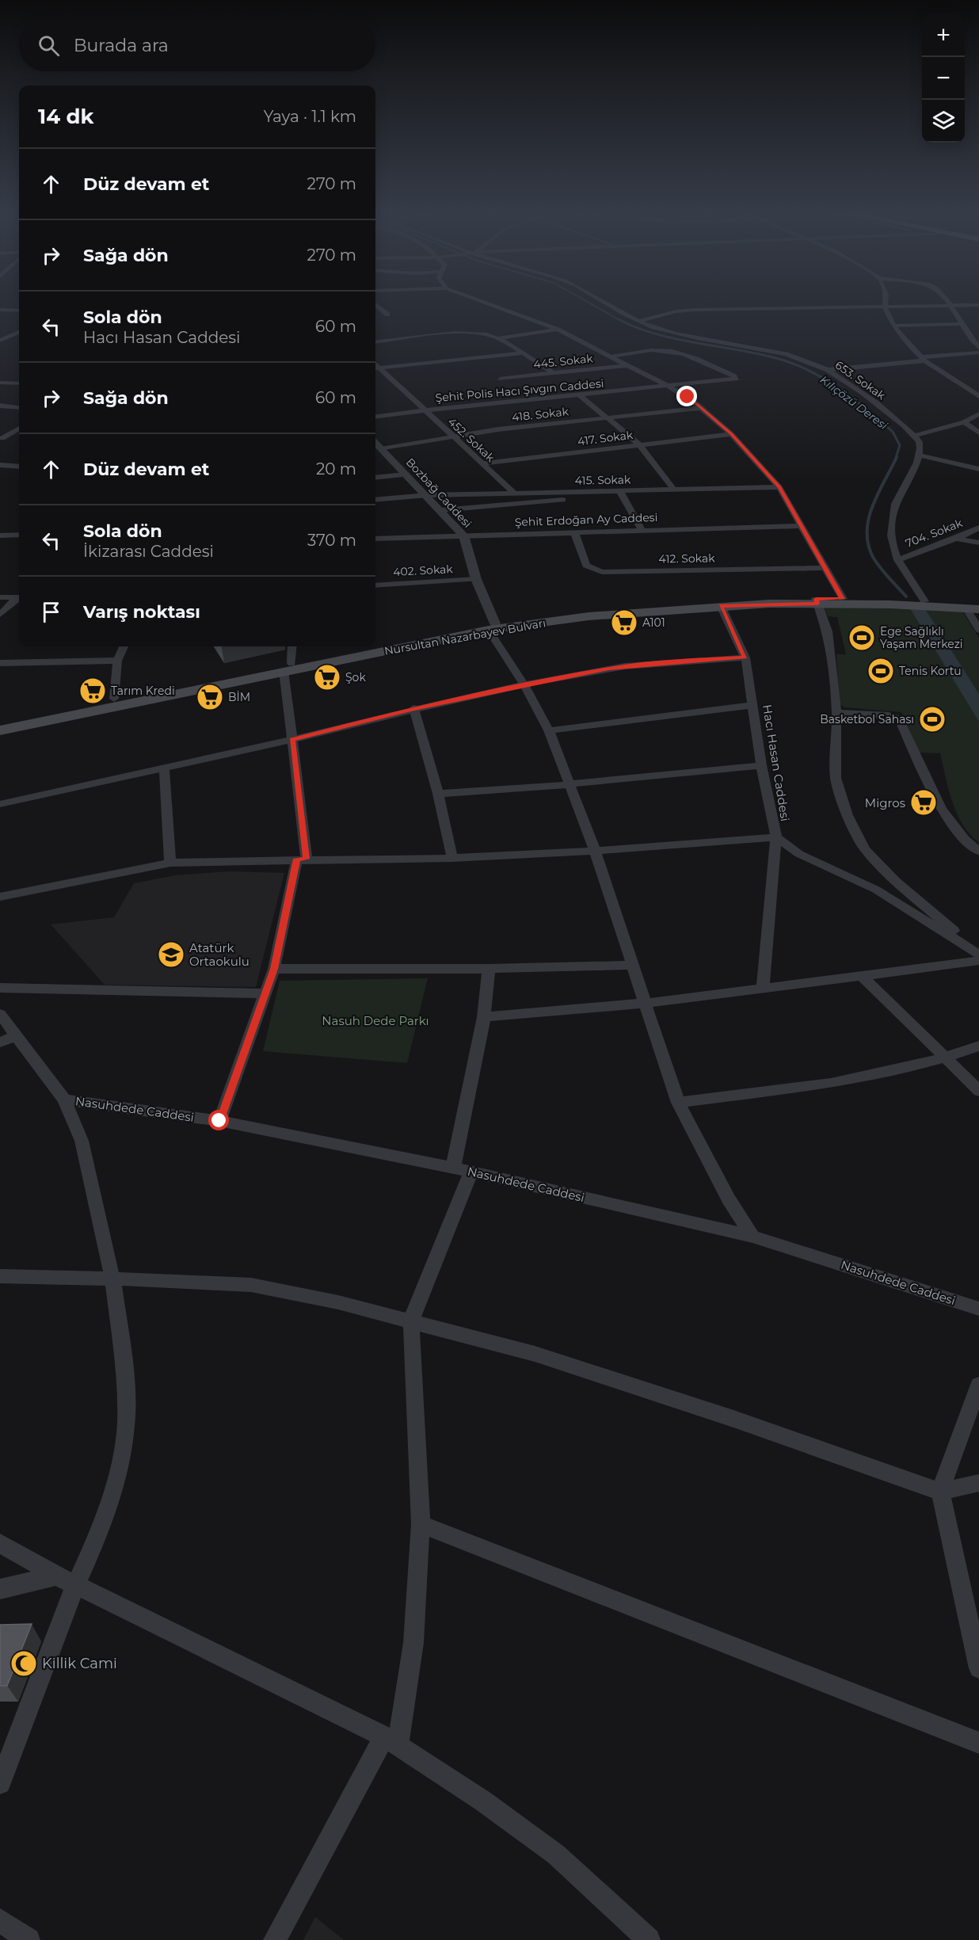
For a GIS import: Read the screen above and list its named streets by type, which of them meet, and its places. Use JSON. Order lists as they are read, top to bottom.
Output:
{
  "streets": {
    "main road": ["Nursultan Nazarbayev Bulvarı"],
    "street": [
      "445. Sokak",
      "653. Sokak",
      "Şehit Polis Hacı Şıvgın Caddesi",
      "418. Sokak",
      "417. Sokak",
      "452. Sokak",
      "415. Sokak",
      "Bozbağ Caddesi",
      "Şehit Erdoğan Ay Caddesi",
      "704. Sokak",
      "412. Sokak",
      "402. Sokak",
      "Hacı Hasan Caddesi",
      "Nasuhdede Caddesi"
    ]
  },
  "crossings": [
    ["Şehit Polis Hacı Şıvgın Caddesi", "452. Sokak"],
    ["418. Sokak", "452. Sokak"],
    ["418. Sokak", "Bozbağ Caddesi"],
    ["417. Sokak", "452. Sokak"],
    ["452. Sokak", "415. Sokak"],
    ["415. Sokak", "Bozbağ Caddesi"],
    ["Bozbağ Caddesi", "Şehit Erdoğan Ay Caddesi"],
    ["Bozbağ Caddesi", "402. Sokak"],
    ["Bozbağ Caddesi", "Nursultan Nazarbayev Bulvarı"],
    ["Şehit Erdoğan Ay Caddesi", "412. Sokak"],
    ["Nursultan Nazarbayev Bulvarı", "Hacı Hasan Caddesi"]
  ],
  "water": ["Kılıçözü Deresi"],
  "parks": ["Nasuh Dede Parkı"],
  "places": {
    "supermarket": [
      "A101",
      "Şok",
      "Tarım Kredi",
      "BİM",
      "Migros"
    ],
    "sports": ["Ege Sağlıklı Yaşam Merkezi", "Tenis Kortu", "Basketbol Sahası"],
    "school or university": ["Atatürk Ortaokulu"],
    "mosque": ["Killik Cami"]
  },
  "page": {
    "map_buttons": ["+", "−"],
    "search": "Burada ara",
    "heading": ["14 dk", "Yaya · 1.1 km"],
    "list": [
      ["Düz devam et", "270 m"],
      ["Sağa dön", "270 m"],
      ["Sola dön", "Hacı Hasan Caddesi", "60 m"],
      ["Sağa dön", "60 m"],
      ["Düz devam et", "20 m"],
      ["Sola dön", "İkizarası Caddesi", "370 m"],
      "Varış noktası"
    ]
  }
}
